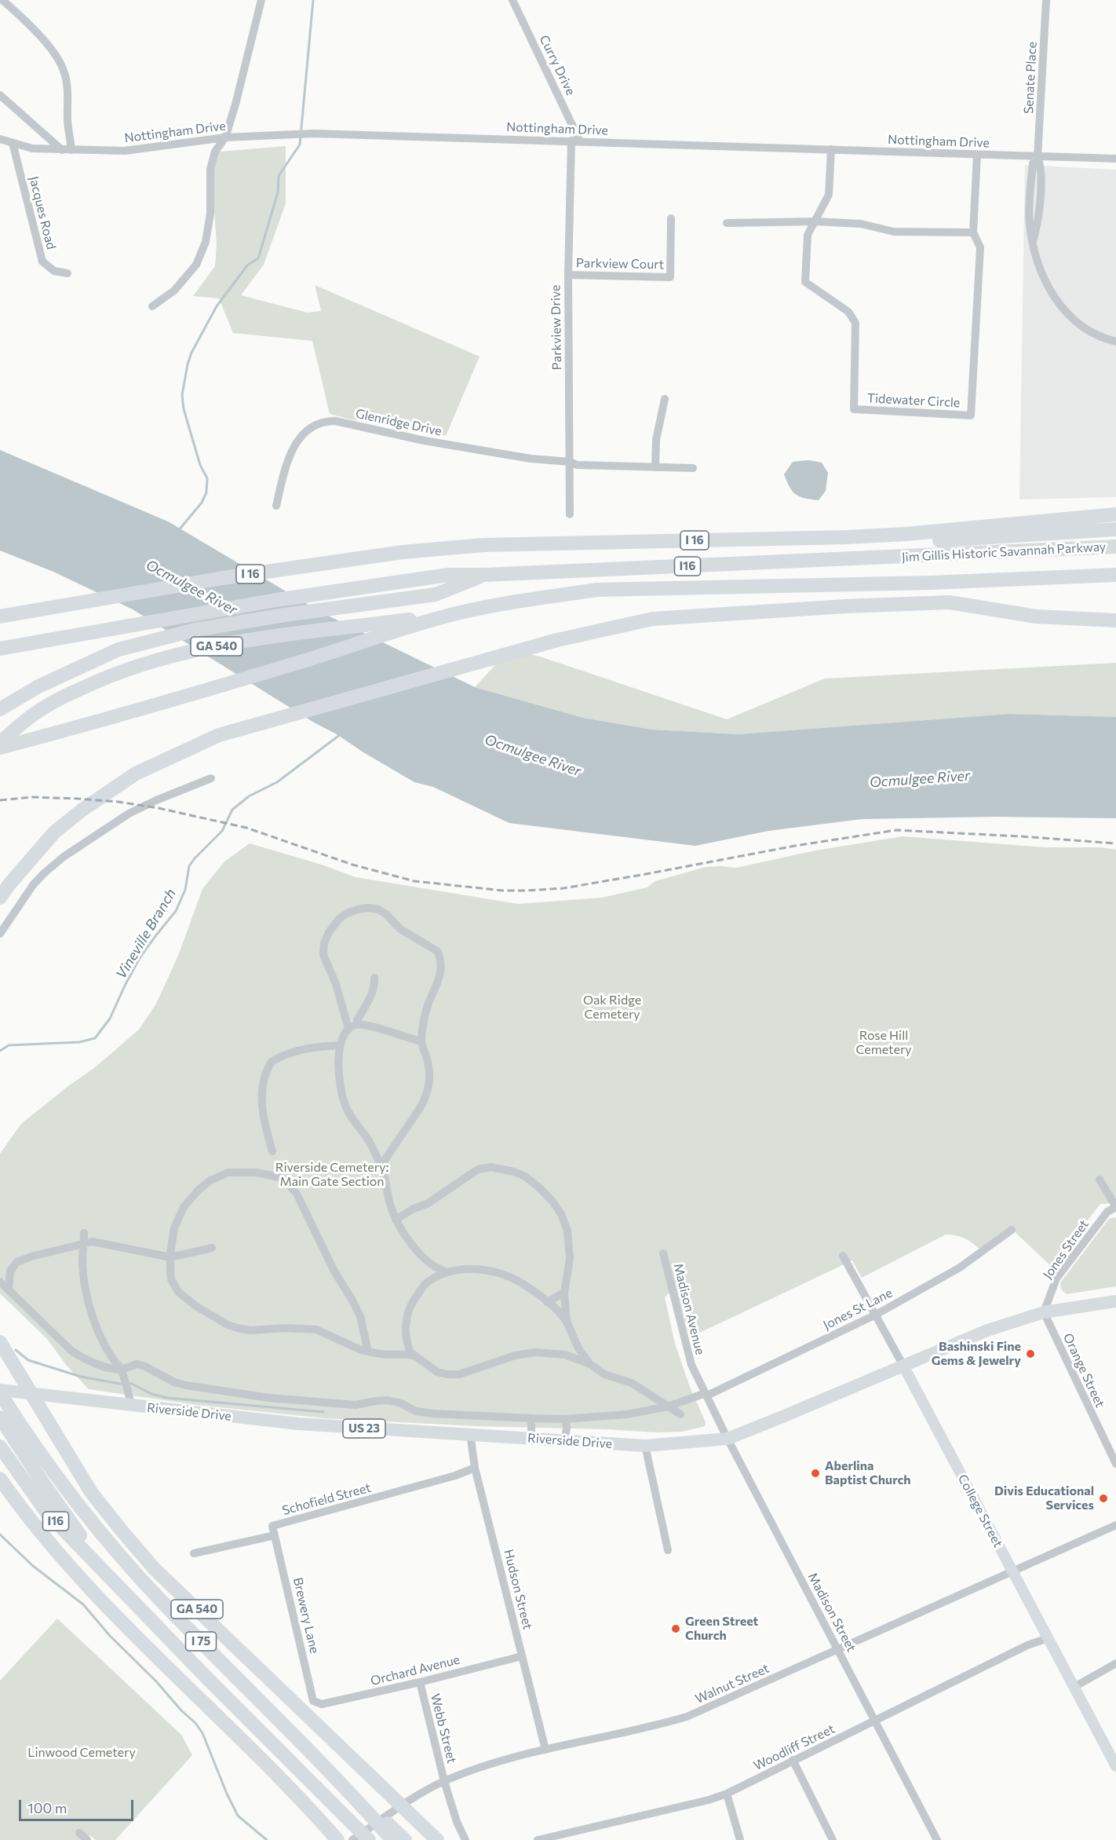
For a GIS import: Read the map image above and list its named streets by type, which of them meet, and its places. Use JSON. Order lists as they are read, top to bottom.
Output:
{
  "streets": {
    "highway": [
      "I 16",
      "Jim Gillis Historic Savannah Parkway",
      "I16",
      "GA 540",
      "I 75"
    ],
    "main road": ["Riverside Drive", "US 23"],
    "street": [
      "Curry Drive",
      "Senate Place",
      "Nottingham Drive",
      "Jacques Road",
      "Parkview Court",
      "Parkview Drive",
      "Tidewater Circle",
      "Glenridge Drive",
      "Jones Street",
      "Madison Avenue",
      "Jones St Lane",
      "Orange Street",
      "Schofield Street",
      "College Street",
      "Hudson Street",
      "Madison Street",
      "Brewery Lane",
      "Orchard Avenue",
      "Walnut Street",
      "Webb Street",
      "Woodliff Street"
    ]
  },
  "crossings": [
    ["Curry Drive", "Nottingham Drive"],
    ["Curry Drive", "Parkview Drive"],
    ["Senate Place", "Nottingham Drive"],
    ["Nottingham Drive", "Jacques Road"],
    ["Nottingham Drive", "Parkview Drive"],
    ["Nottingham Drive", "Tidewater Circle"],
    ["Parkview Court", "Parkview Drive"],
    ["Parkview Drive", "Glenridge Drive"],
    ["Jim Gillis Historic Savannah Parkway", "I16"],
    ["I16", "I 75"],
    ["Jones Street", "Orange Street"],
    ["Jones Street", "Riverside Drive"],
    ["Madison Avenue", "Jones St Lane"],
    ["Madison Avenue", "Madison Street"],
    ["Jones St Lane", "College Street"],
    ["Jones St Lane", "Madison Street"],
    ["Orange Street", "Riverside Drive"],
    ["Riverside Drive", "College Street"],
    ["Riverside Drive", "Hudson Street"],
    ["Riverside Drive", "Madison Street"],
    ["Riverside Drive", "I 75"],
    ["Schofield Street", "Hudson Street"],
    ["Schofield Street", "Brewery Lane"],
    ["College Street", "Walnut Street"],
    ["College Street", "Woodliff Street"],
    ["Hudson Street", "Orchard Avenue"],
    ["Hudson Street", "Walnut Street"],
    ["Madison Street", "Walnut Street"],
    ["Madison Street", "Woodliff Street"],
    ["Brewery Lane", "Orchard Avenue"],
    ["Orchard Avenue", "Webb Street"],
    ["Walnut Street", "Webb Street"]
  ],
  "water": ["Ocmulgee River", "Vineville Branch"],
  "parks": [
    "Oak Ridge Cemetery",
    "Rose Hill Cemetery",
    "Riverside Cemetery: Main Gate Section",
    "Linwood Cemetery"
  ],
  "places": [
    "Bashinski Fine Gems & Jewelry",
    "Aberlina Baptist Church",
    "Divis Educational Services",
    "Green Street Church"
  ],
  "scale_bar": "100 m"
}
